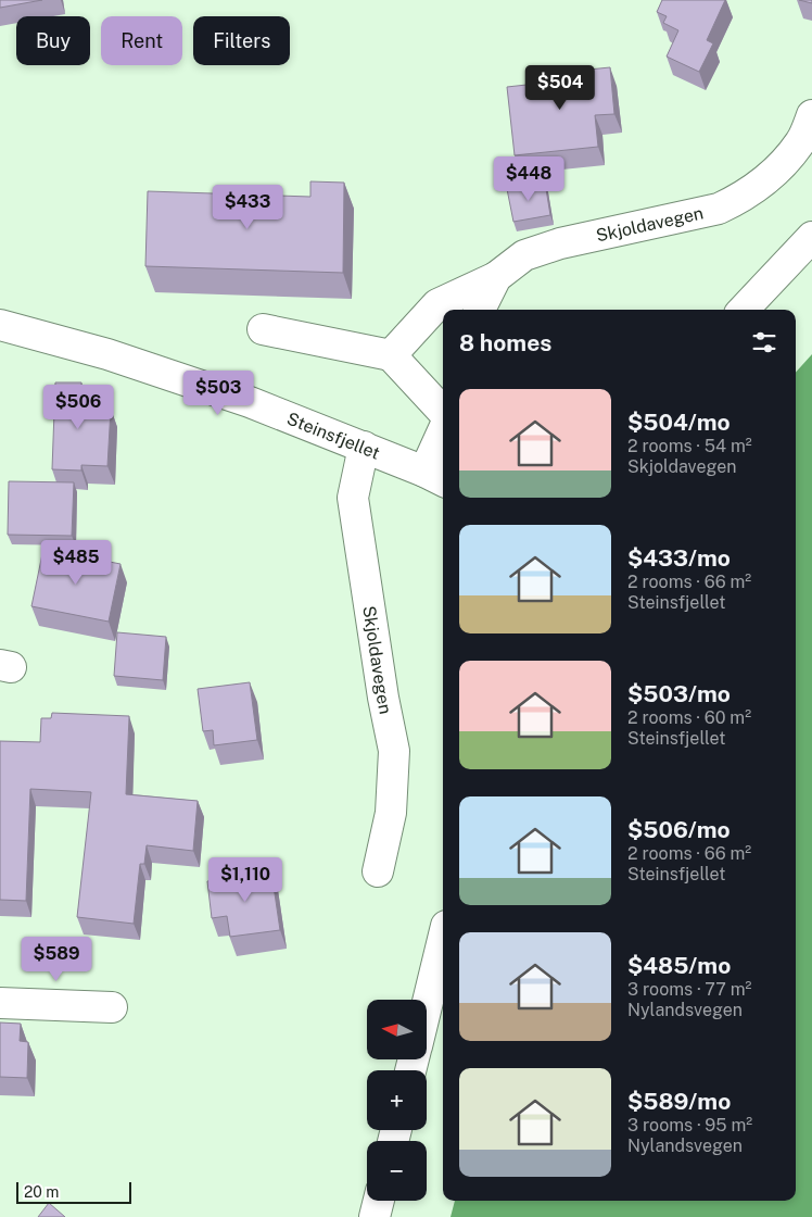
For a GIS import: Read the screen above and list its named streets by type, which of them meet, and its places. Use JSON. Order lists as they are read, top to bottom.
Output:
{
  "streets": {
    "street": ["Skjoldavegen", "Steinsfjellet"]
  },
  "crossings": [
    ["Skjoldavegen", "Steinsfjellet"]
  ],
  "scale_bar": "20 m",
  "north": "left",
  "page": {
    "chip": ["Buy", "Rent", "Filters"],
    "price": [
      "$504",
      "$448",
      "$433",
      "$503",
      "$506",
      "$485",
      "$1,110",
      "$589"
    ],
    "heading": "8 homes",
    "list": [
      {
        "name": "$504/mo",
        "note": "2 rooms · 54 m² · Skjoldavegen"
      },
      {
        "name": "$433/mo",
        "note": "2 rooms · 66 m² · Steinsfjellet"
      },
      {
        "name": "$503/mo",
        "note": "2 rooms · 60 m² · Steinsfjellet"
      },
      {
        "name": "$506/mo",
        "note": "2 rooms · 66 m² · Steinsfjellet"
      },
      {
        "name": "$485/mo",
        "note": "3 rooms · 77 m² · Nylandsvegen"
      },
      {
        "name": "$589/mo",
        "note": "3 rooms · 95 m² · Nylandsvegen"
      }
    ],
    "map_buttons": ["+", "−"],
    "scale": "20 m"
  }
}
